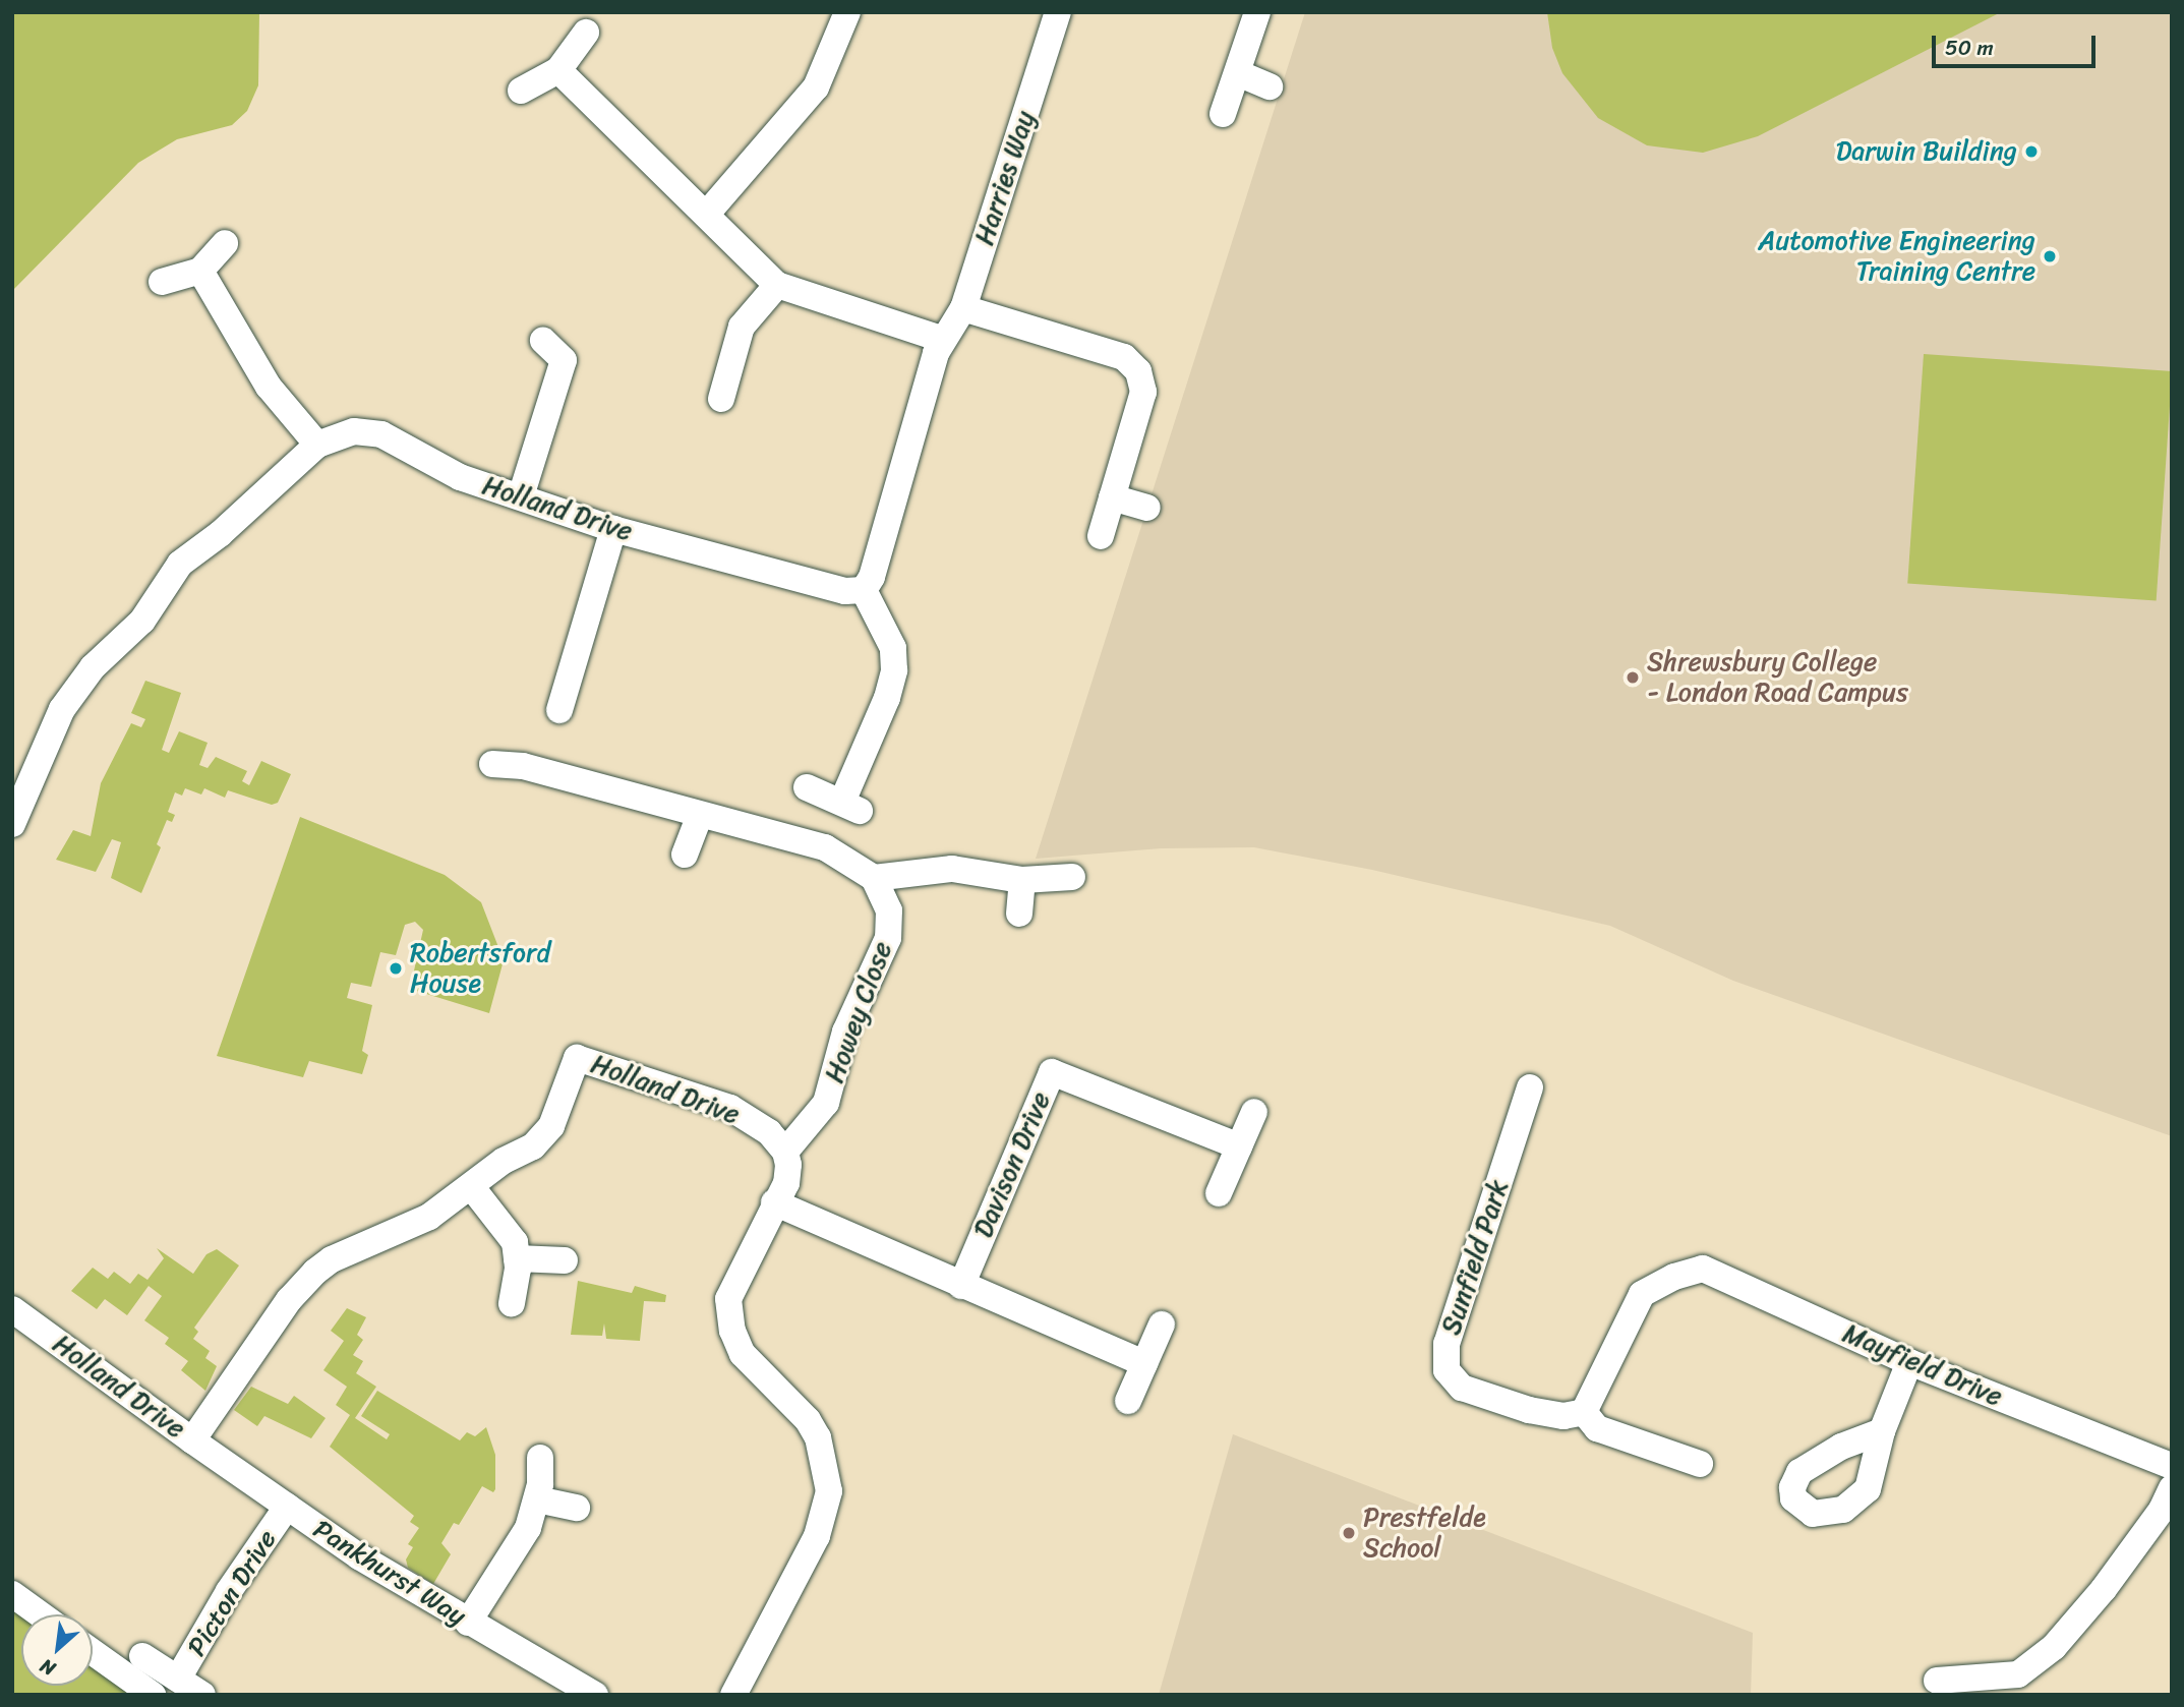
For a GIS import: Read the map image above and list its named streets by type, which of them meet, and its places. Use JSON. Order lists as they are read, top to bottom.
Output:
{
  "streets": {
    "street": [
      "Harries Way",
      "Holland Drive",
      "Howey Close",
      "Davison Drive",
      "Sunfield Park",
      "Mayfield Drive",
      "Pankhurst Way",
      "Picton Drive"
    ]
  },
  "crossings": [
    ["Holland Drive", "Howey Close"],
    ["Holland Drive", "Pankhurst Way"],
    ["Sunfield Park", "Mayfield Drive"],
    ["Pankhurst Way", "Picton Drive"]
  ],
  "places": [
    "Darwin Building",
    "Automotive Engineering Training Centre",
    "Shrewsbury College - London Road Campus",
    "Robertsford House",
    "Prestfelde School"
  ],
  "scale_bar": "50 m",
  "north": "bottom left"
}
